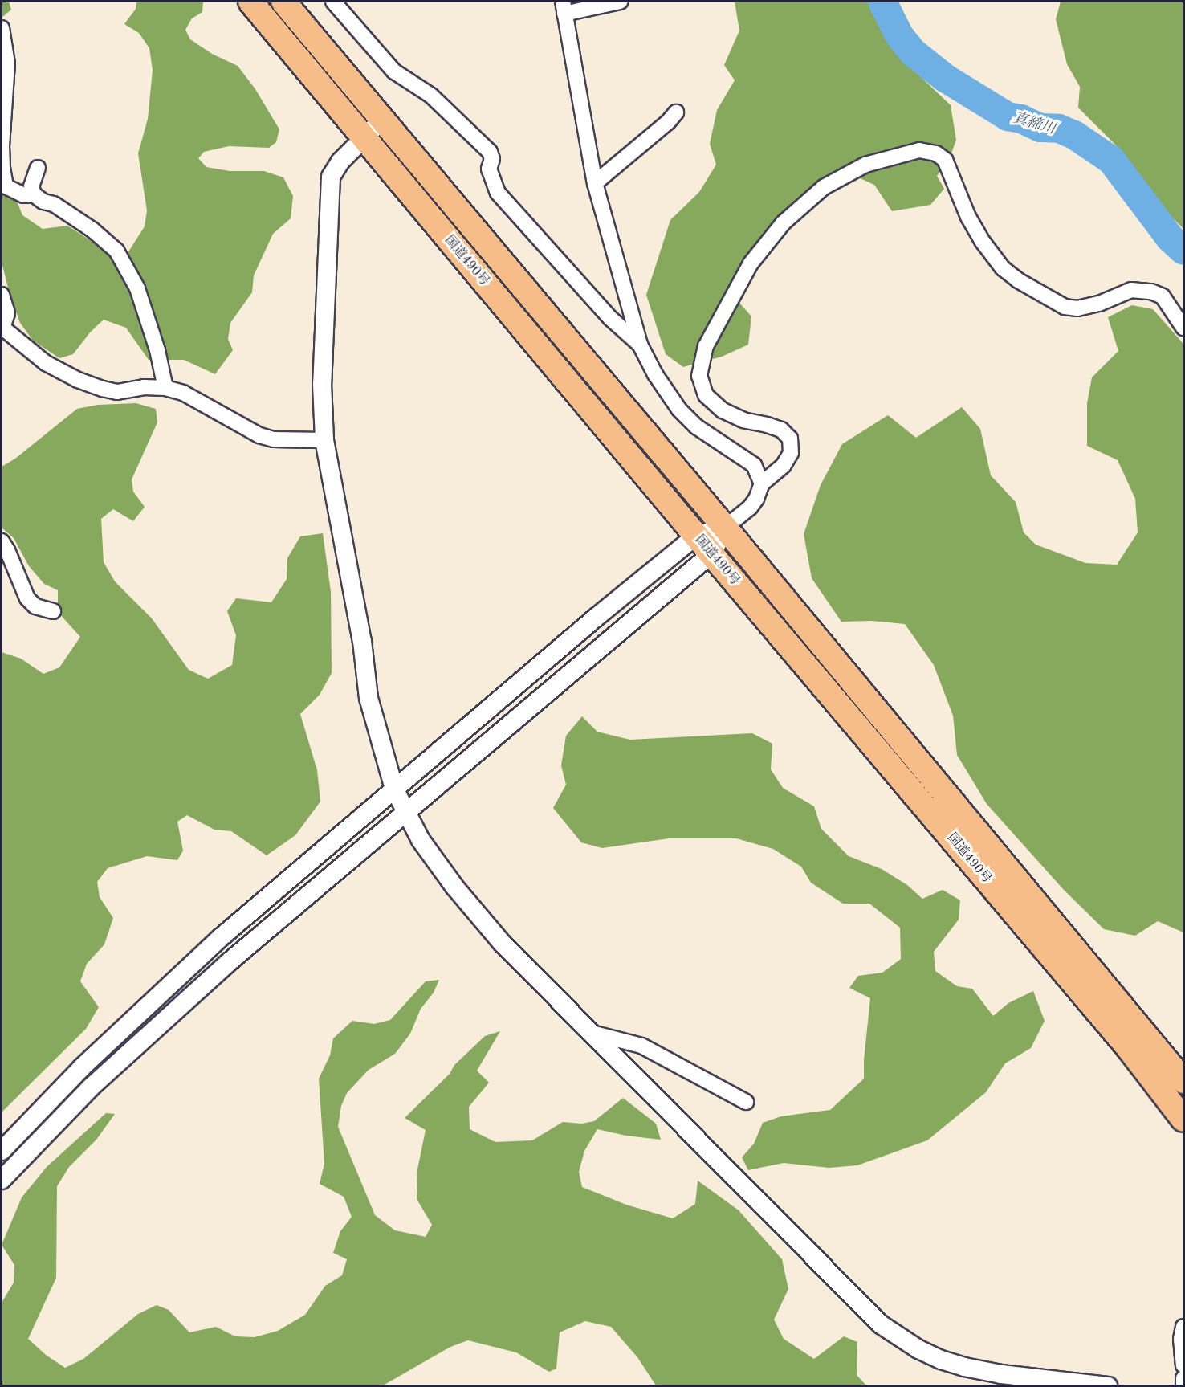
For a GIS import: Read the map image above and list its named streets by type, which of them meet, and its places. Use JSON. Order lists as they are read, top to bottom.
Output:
{
  "streets": {
    "highway": ["国道490号"]
  },
  "water": ["真締川"]
}
